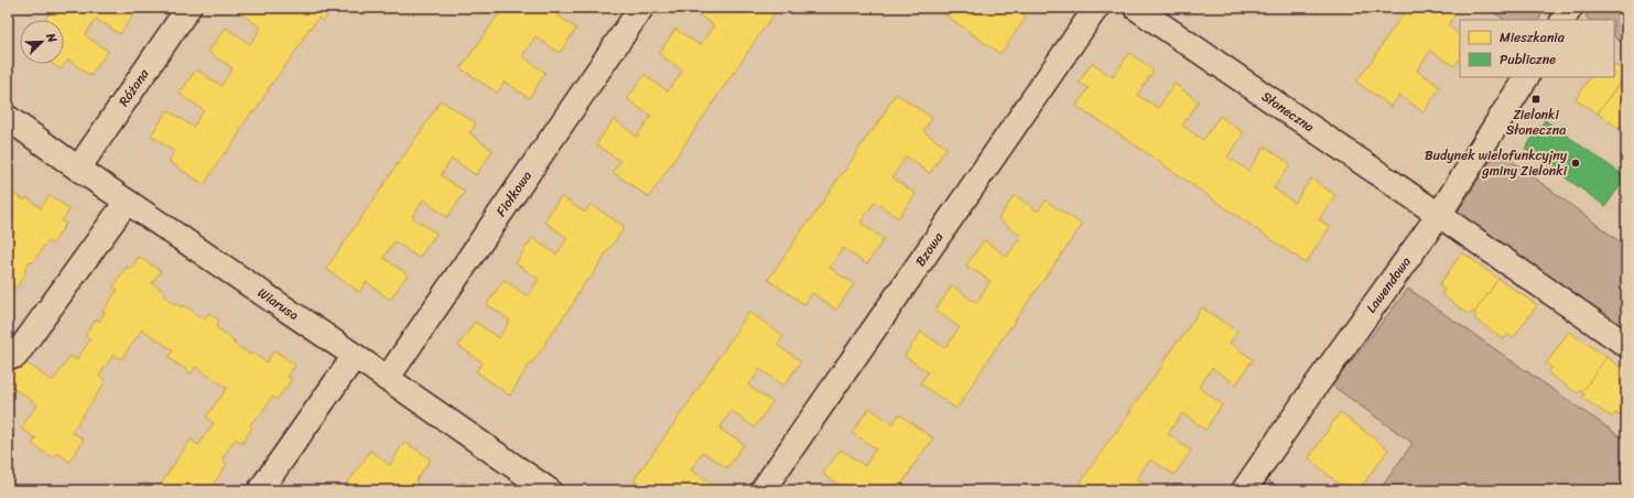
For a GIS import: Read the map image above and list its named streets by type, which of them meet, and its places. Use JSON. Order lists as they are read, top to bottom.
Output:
{
  "streets": {
    "street": [
      "Różana",
      "Słoneczna",
      "Fiołkowa",
      "Bzowa",
      "Lawendowa",
      "Wiarusa"
    ]
  },
  "crossings": [
    ["Różana", "Wiarusa"],
    ["Słoneczna", "Lawendowa"],
    ["Fiołkowa", "Wiarusa"]
  ],
  "places": {
    "transit": ["Zielonki Słoneczna"],
    "other": ["Budynek wielofunkcyjny gminy Zielonki"]
  },
  "legend": ["Mieszkania", "Publiczne"],
  "north": "top right"
}
